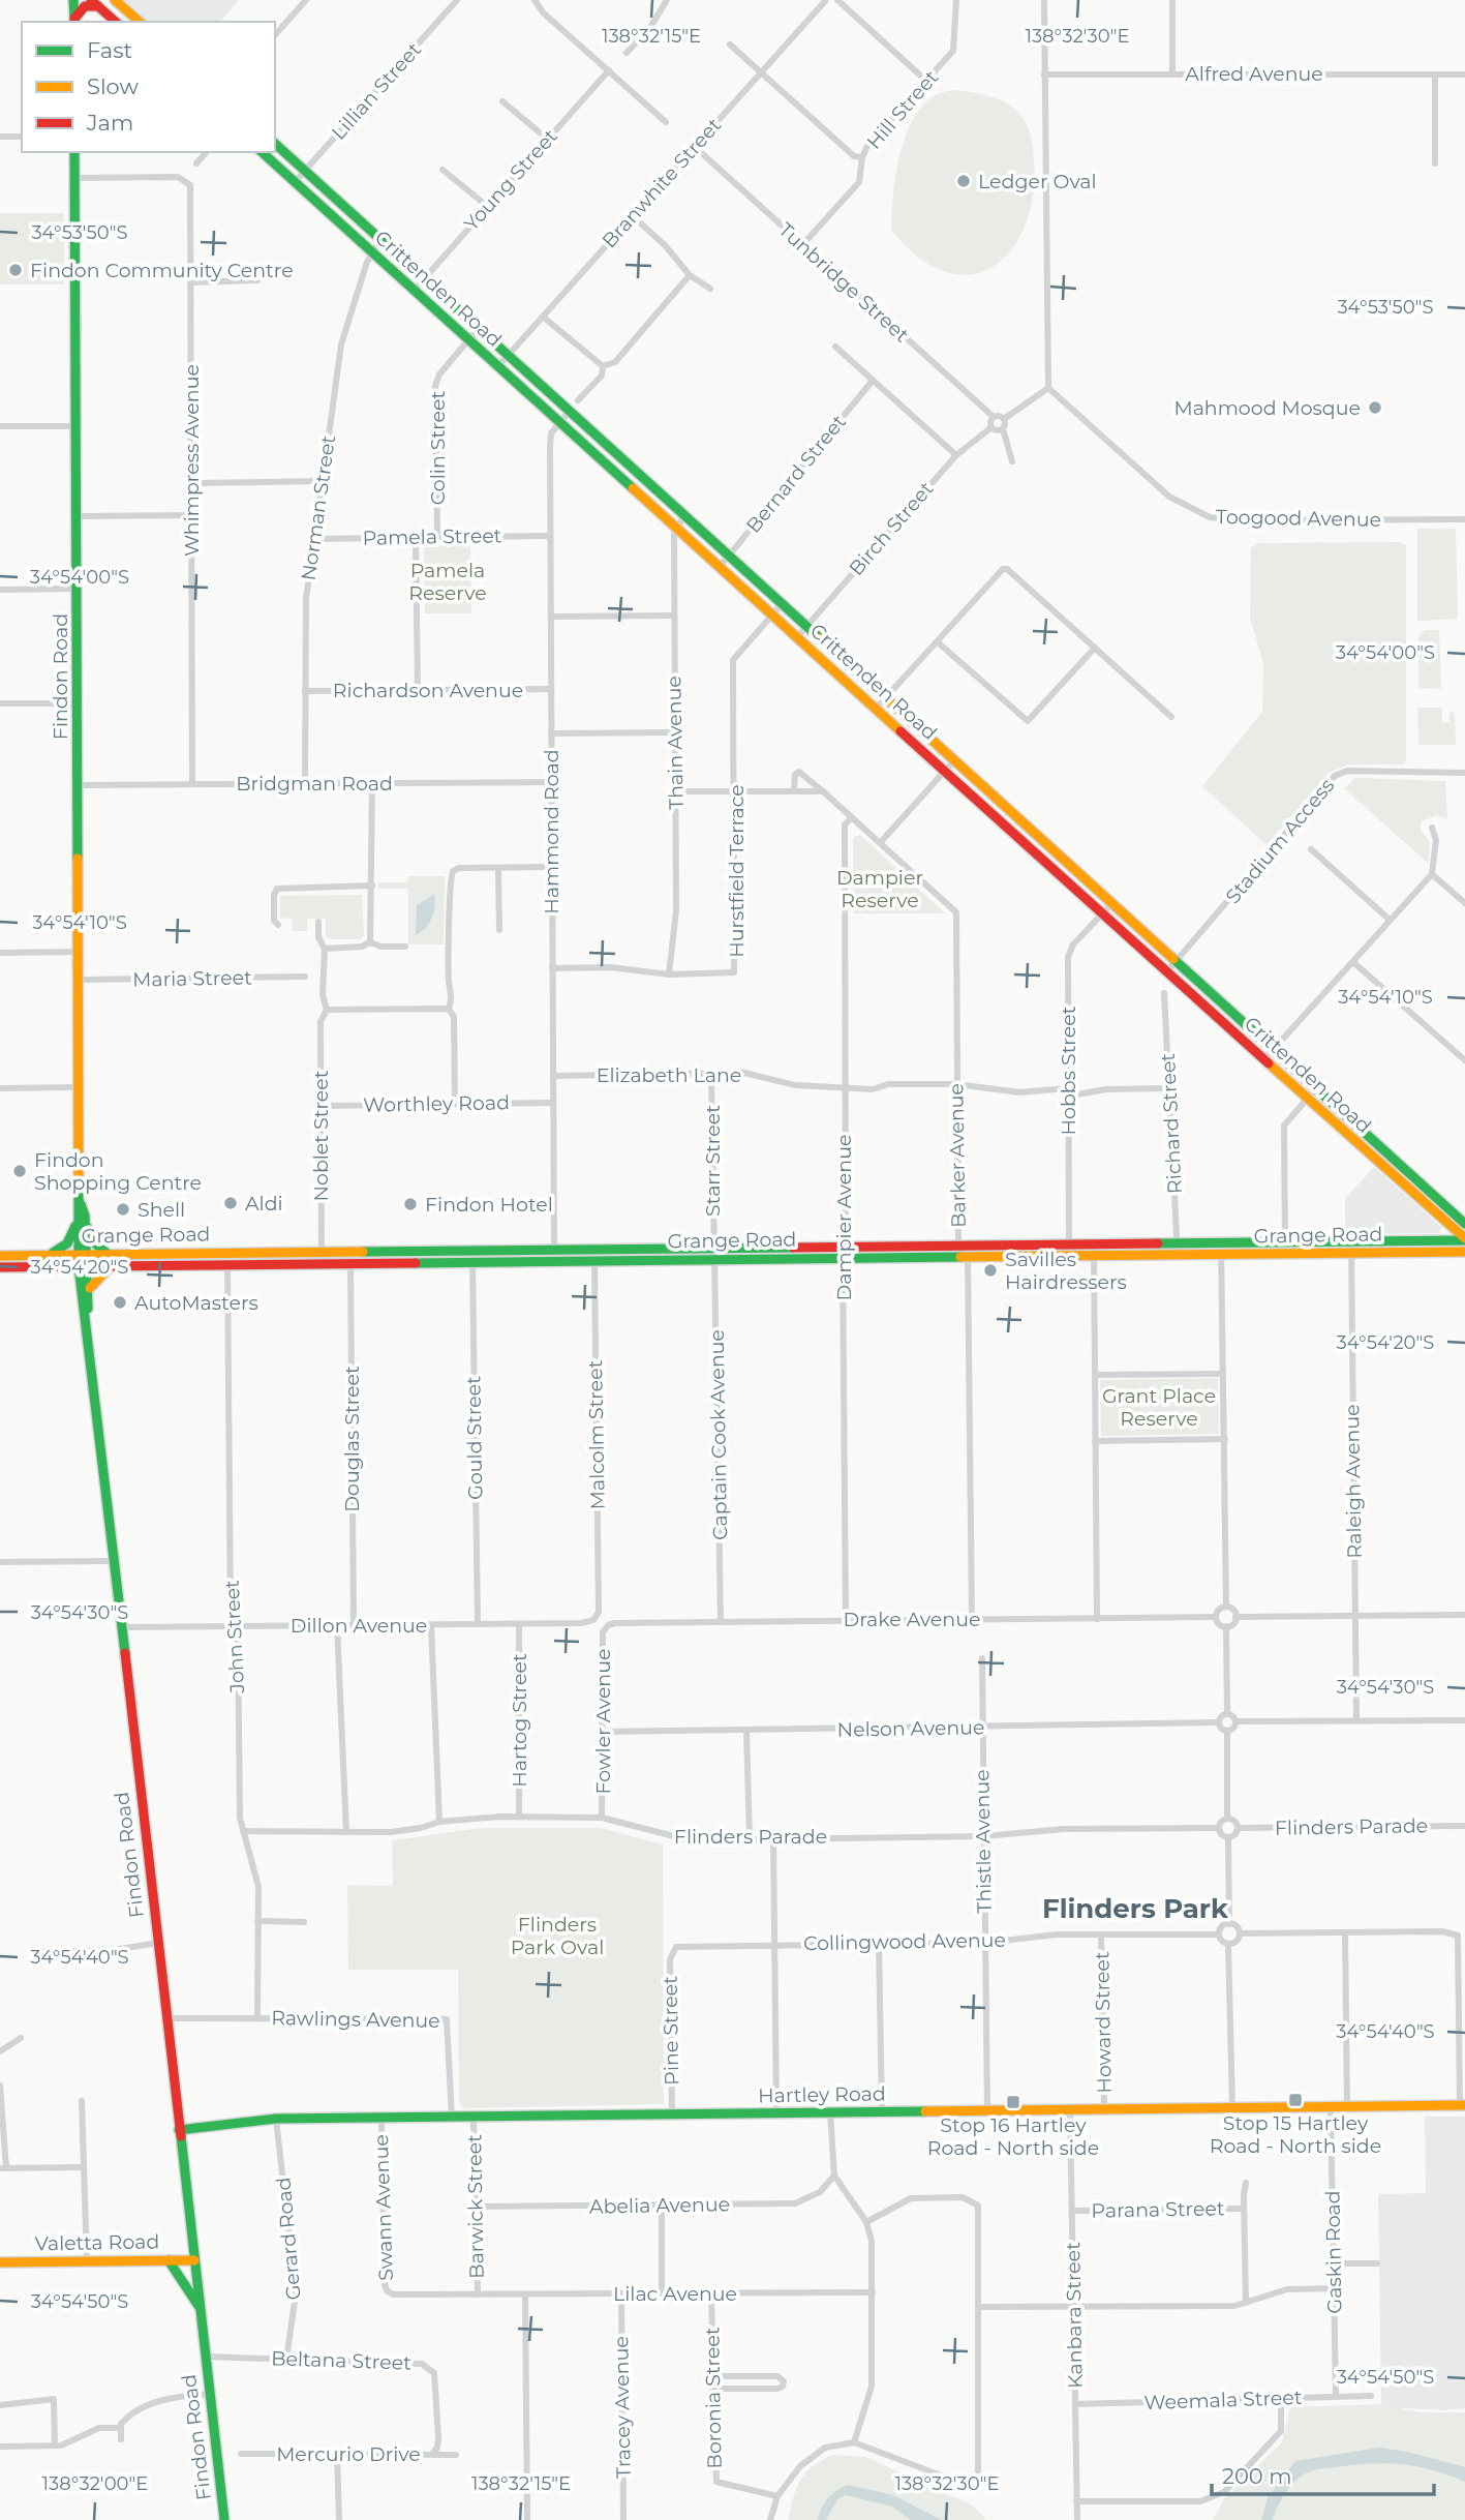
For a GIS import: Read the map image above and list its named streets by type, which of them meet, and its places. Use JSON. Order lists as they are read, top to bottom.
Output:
{
  "streets": {
    "main road": [
      "Crittenden Road",
      "Findon Road",
      "Grange Road",
      "Hartley Road",
      "Valetta Road"
    ],
    "street": [
      "Alfred Avenue",
      "Lillian Street",
      "Hill Street",
      "Young Street",
      "Branwhite Street",
      "Tunbridge Street",
      "Colin Street",
      "Whimpress Avenue",
      "Bernard Street",
      "Norman Street",
      "Toogood Avenue",
      "Birch Street",
      "Pamela Street",
      "Richardson Avenue",
      "Thain Avenue",
      "Bridgman Road",
      "Hammond Road",
      "Stadium Access",
      "Hurstfield Terrace",
      "Maria Street",
      "Hobbs Street",
      "Elizabeth Lane",
      "Worthley Road",
      "Richard Street",
      "Noblet Street",
      "Barker Avenue",
      "Starr Street",
      "Dampier Avenue",
      "Malcolm Street",
      "Captain Cook Avenue",
      "Gould Street",
      "Douglas Street",
      "Raleigh Avenue",
      "Drake Avenue",
      "Dillon Avenue",
      "John Street",
      "Hartog Street",
      "Fowler Avenue",
      "Nelson Avenue",
      "Flinders Parade",
      "Thistle Avenue",
      "Collingwood Avenue",
      "Rawlings Avenue",
      "Howard Street",
      "Pine Street",
      "Abelia Avenue",
      "Barwick Street",
      "Swann Avenue",
      "Parana Street",
      "Gerard Road",
      "Gaskin Road",
      "Lilac Avenue",
      "Kanbara Street",
      "Beltana Street",
      "Boronia Street",
      "Weemala Street",
      "Tracey Avenue",
      "Mercurio Drive"
    ]
  },
  "crossings": [
    ["Lillian Street", "Crittenden Road"],
    ["Hill Street", "Tunbridge Street"],
    ["Young Street", "Crittenden Road"],
    ["Branwhite Street", "Tunbridge Street"],
    ["Branwhite Street", "Crittenden Road"],
    ["Crittenden Road", "Colin Street"],
    ["Crittenden Road", "Bernard Street"],
    ["Crittenden Road", "Norman Street"],
    ["Crittenden Road", "Birch Street"],
    ["Crittenden Road", "Thain Avenue"],
    ["Crittenden Road", "Hammond Road"],
    ["Crittenden Road", "Stadium Access"],
    ["Crittenden Road", "Hurstfield Terrace"],
    ["Crittenden Road", "Hobbs Street"],
    ["Crittenden Road", "Grange Road"],
    ["Colin Street", "Pamela Street"],
    ["Whimpress Avenue", "Findon Road"],
    ["Whimpress Avenue", "Bridgman Road"],
    ["Norman Street", "Pamela Street"],
    ["Norman Street", "Richardson Avenue"],
    ["Norman Street", "Bridgman Road"],
    ["Pamela Street", "Hammond Road"],
    ["Findon Road", "Bridgman Road"],
    ["Findon Road", "Maria Street"],
    ["Findon Road", "Grange Road"],
    ["Findon Road", "Dillon Avenue"],
    ["Findon Road", "Rawlings Avenue"],
    ["Findon Road", "Hartley Road"],
    ["Findon Road", "Valetta Road"],
    ["Findon Road", "Beltana Street"],
    ["Richardson Avenue", "Hammond Road"],
    ["Thain Avenue", "Hurstfield Terrace"],
    ["Bridgman Road", "Hammond Road"],
    ["Hammond Road", "Hurstfield Terrace"],
    ["Hammond Road", "Elizabeth Lane"],
    ["Hammond Road", "Worthley Road"],
    ["Hammond Road", "Grange Road"],
    ["Hobbs Street", "Elizabeth Lane"],
    ["Hobbs Street", "Grange Road"],
    ["Elizabeth Lane", "Richard Street"],
    ["Elizabeth Lane", "Barker Avenue"],
    ["Elizabeth Lane", "Starr Street"],
    ["Elizabeth Lane", "Dampier Avenue"],
    ["Worthley Road", "Noblet Street"],
    ["Richard Street", "Grange Road"],
    ["Noblet Street", "Grange Road"],
    ["Barker Avenue", "Dampier Avenue"],
    ["Barker Avenue", "Grange Road"],
    ["Barker Avenue", "Drake Avenue"],
    ["Starr Street", "Grange Road"],
    ["Starr Street", "Captain Cook Avenue"],
    ["Dampier Avenue", "Grange Road"],
    ["Dampier Avenue", "Drake Avenue"],
    ["Grange Road", "Malcolm Street"],
    ["Grange Road", "Captain Cook Avenue"],
    ["Grange Road", "Gould Street"],
    ["Grange Road", "Douglas Street"],
    ["Grange Road", "Raleigh Avenue"],
    ["Grange Road", "John Street"],
    ["Malcolm Street", "Dillon Avenue"],
    ["Captain Cook Avenue", "Drake Avenue"],
    ["Gould Street", "Dillon Avenue"],
    ["Douglas Street", "Dillon Avenue"],
    ["Drake Avenue", "Fowler Avenue"],
    ["Dillon Avenue", "John Street"],
    ["Dillon Avenue", "Hartog Street"],
    ["John Street", "Flinders Parade"],
    ["John Street", "Rawlings Avenue"],
    ["Hartog Street", "Flinders Parade"],
    ["Fowler Avenue", "Nelson Avenue"],
    ["Fowler Avenue", "Flinders Parade"],
    ["Nelson Avenue", "Thistle Avenue"],
    ["Flinders Parade", "Thistle Avenue"],
    ["Thistle Avenue", "Collingwood Avenue"],
    ["Thistle Avenue", "Hartley Road"],
    ["Collingwood Avenue", "Howard Street"],
    ["Collingwood Avenue", "Pine Street"],
    ["Rawlings Avenue", "Hartley Road"],
    ["Howard Street", "Hartley Road"],
    ["Pine Street", "Hartley Road"],
    ["Hartley Road", "Barwick Street"],
    ["Hartley Road", "Swann Avenue"],
    ["Hartley Road", "Gerard Road"],
    ["Hartley Road", "Gaskin Road"],
    ["Hartley Road", "Kanbara Street"],
    ["Abelia Avenue", "Barwick Street"],
    ["Barwick Street", "Swann Avenue"],
    ["Barwick Street", "Lilac Avenue"],
    ["Swann Avenue", "Lilac Avenue"],
    ["Parana Street", "Kanbara Street"],
    ["Gerard Road", "Beltana Street"],
    ["Gaskin Road", "Weemala Street"],
    ["Lilac Avenue", "Boronia Street"],
    ["Lilac Avenue", "Tracey Avenue"],
    ["Kanbara Street", "Weemala Street"],
    ["Beltana Street", "Mercurio Drive"]
  ],
  "districts": ["Flinders Park"],
  "parks": [
    "Pamela Reserve",
    "Dampier Reserve",
    "Grant Place Reserve",
    "Flinders Park Oval"
  ],
  "places": {
    "other": [
      "Ledger Oval",
      "Findon Community Centre",
      "Mahmood Mosque",
      "Findon Shopping Centre",
      "Aldi",
      "Findon Hotel",
      "Shell",
      "Savilles Hairdressers",
      "AutoMasters"
    ],
    "transit": ["Stop 15 Hartley Road - North side", "Stop 16 Hartley Road - North side"]
  },
  "legend": ["Fast", "Slow", "Jam"],
  "scale_bar": "200 m",
  "coordinates": [
    "138°32'15\"E",
    "138°32'30\"E",
    "34°53'50\"S",
    "34°54'00\"S",
    "34°54'10\"S",
    "34°54'20\"S",
    "34°54'30\"S",
    "34°54'40\"S",
    "34°54'50\"S",
    "138°32'00\"E"
  ]
}
